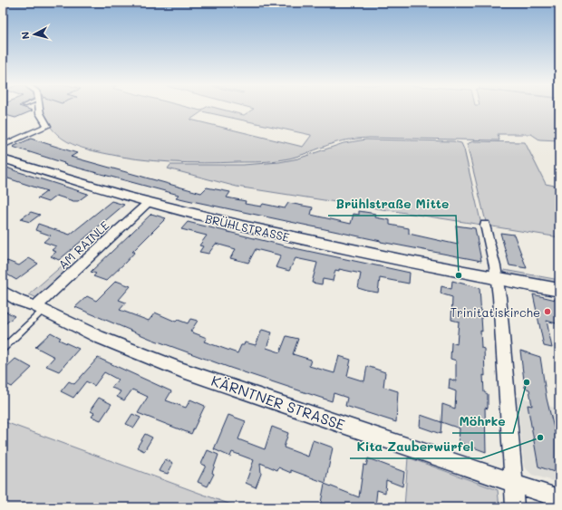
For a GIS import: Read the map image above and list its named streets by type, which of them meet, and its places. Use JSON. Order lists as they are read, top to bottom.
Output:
{
  "streets": {
    "street": ["BRÜHLSTRASSE", "AM RAINLE", "KÄRNTNER STRASSE"]
  },
  "crossings": [
    ["BRÜHLSTRASSE", "AM RAINLE"],
    ["AM RAINLE", "KÄRNTNER STRASSE"]
  ],
  "places": [
    "Brühlstraße Mitte",
    "Trinitatiskirche",
    "Möhrke",
    "Kita Zauberwürfel"
  ],
  "north": "left"
}
